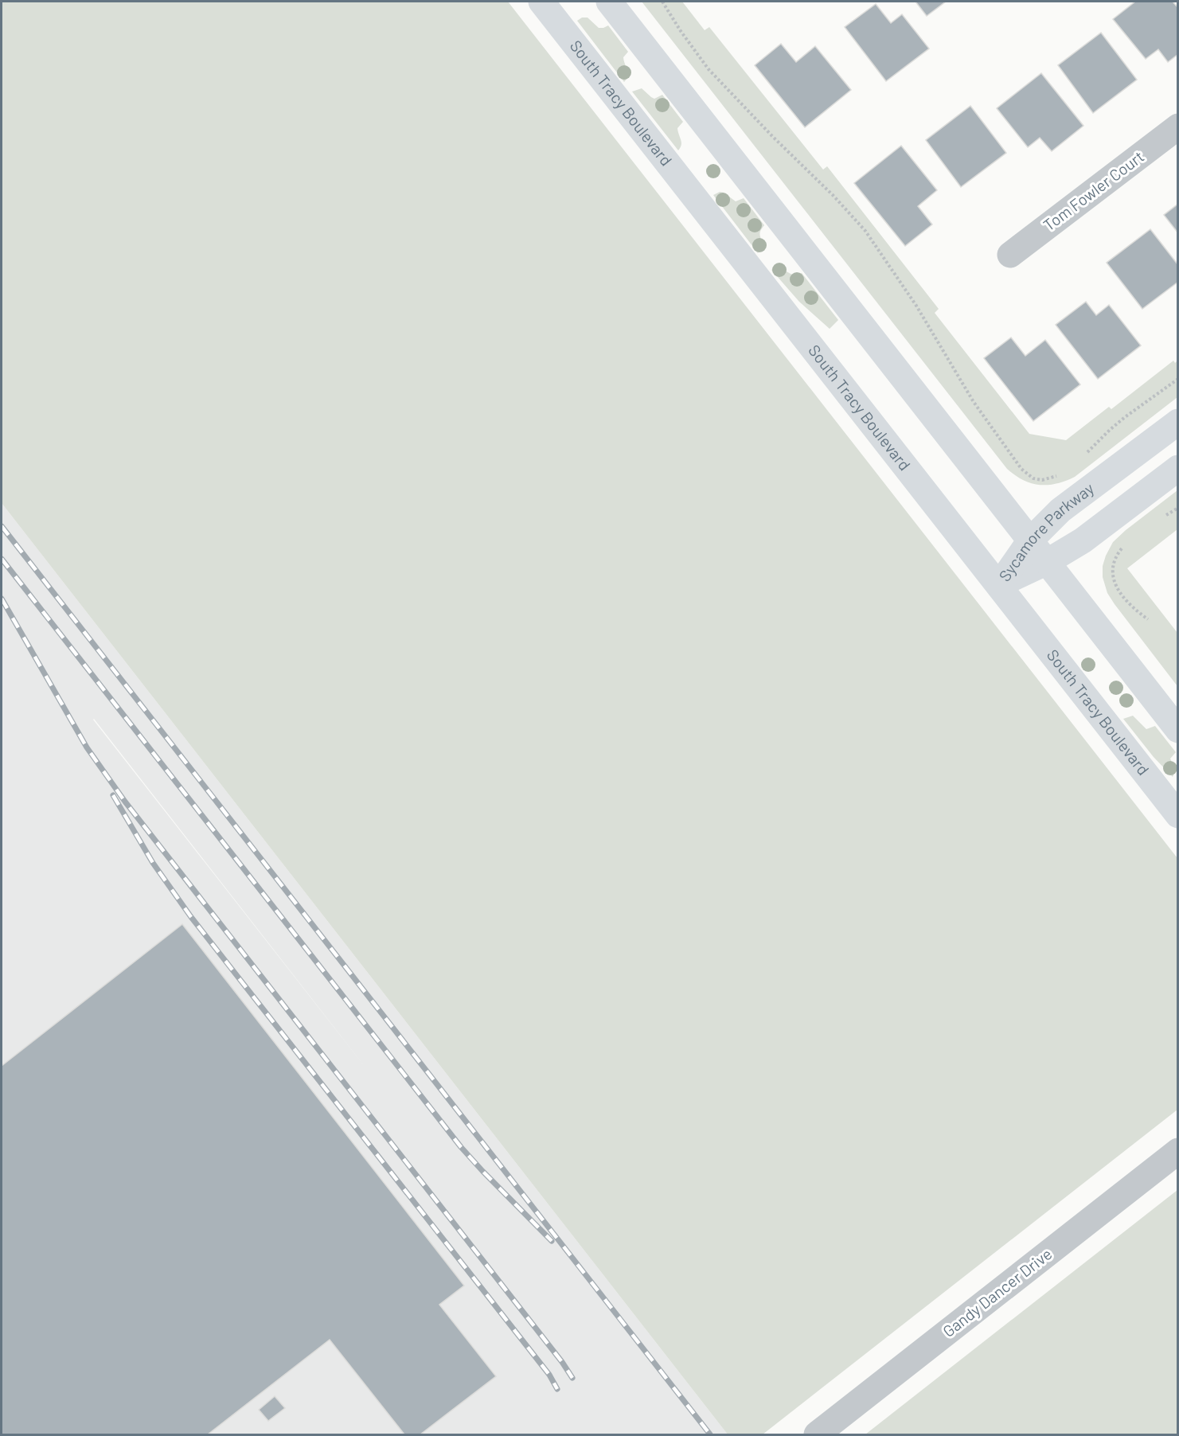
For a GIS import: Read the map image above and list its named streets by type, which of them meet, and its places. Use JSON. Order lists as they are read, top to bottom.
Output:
{
  "streets": {
    "main road": ["South Tracy Boulevard", "Sycamore Parkway"],
    "street": ["Tom Fowler Court", "Gandy Dancer Drive"]
  },
  "crossings": [
    ["South Tracy Boulevard", "Sycamore Parkway"]
  ]
}
